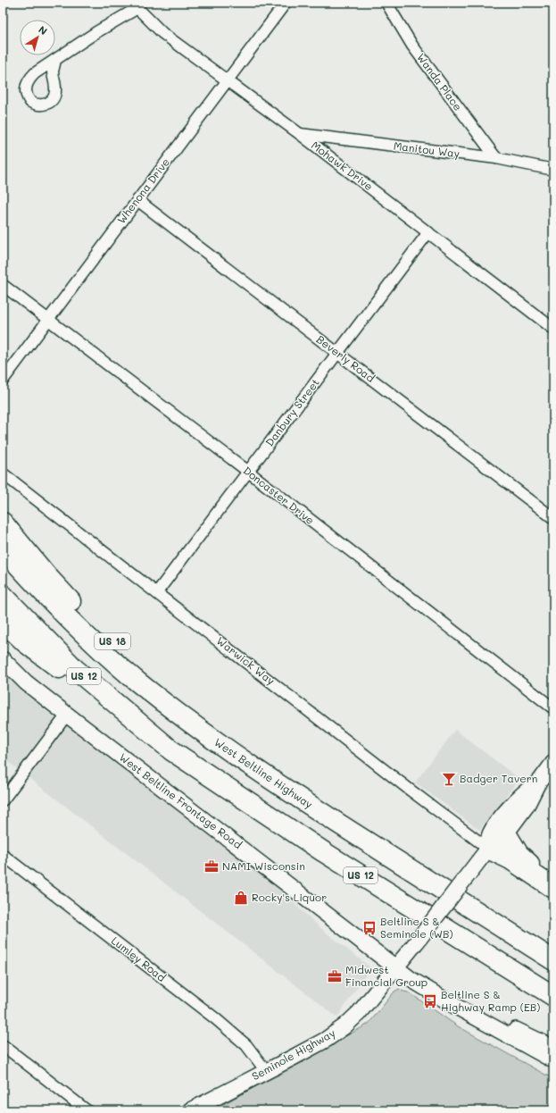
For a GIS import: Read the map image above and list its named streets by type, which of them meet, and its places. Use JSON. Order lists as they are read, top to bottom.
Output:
{
  "streets": {
    "highway": ["US 18", "US 12", "West Beltline Highway"],
    "street": [
      "Wanda Place",
      "Manitou Way",
      "Mohawk Drive",
      "Whenona Drive",
      "Beverly Road",
      "Danbury Street",
      "Doncaster Drive",
      "Warwick Way",
      "West Beltline Frontage Road",
      "Lumley Road",
      "Seminole Highway"
    ]
  },
  "crossings": [
    ["Wanda Place", "Manitou Way"],
    ["Manitou Way", "Mohawk Drive"],
    ["Mohawk Drive", "Whenona Drive"],
    ["Mohawk Drive", "Danbury Street"],
    ["Whenona Drive", "Beverly Road"],
    ["Whenona Drive", "Doncaster Drive"],
    ["Beverly Road", "Danbury Street"],
    ["Danbury Street", "Doncaster Drive"],
    ["Danbury Street", "Warwick Way"],
    ["US 18", "West Beltline Highway"],
    ["Warwick Way", "Seminole Highway"],
    ["West Beltline Frontage Road", "Seminole Highway"],
    ["Lumley Road", "Seminole Highway"]
  ],
  "places": {
    "bar": ["Badger Tavern"],
    "office": ["NAMI Wisconsin", "Midwest Financial Group"],
    "shop": ["Rocky's Liquor"],
    "bus stop": ["Beltline S & Seminole (WB)", "Beltline S & Highway Ramp (EB)"]
  },
  "north": "top right"
}
